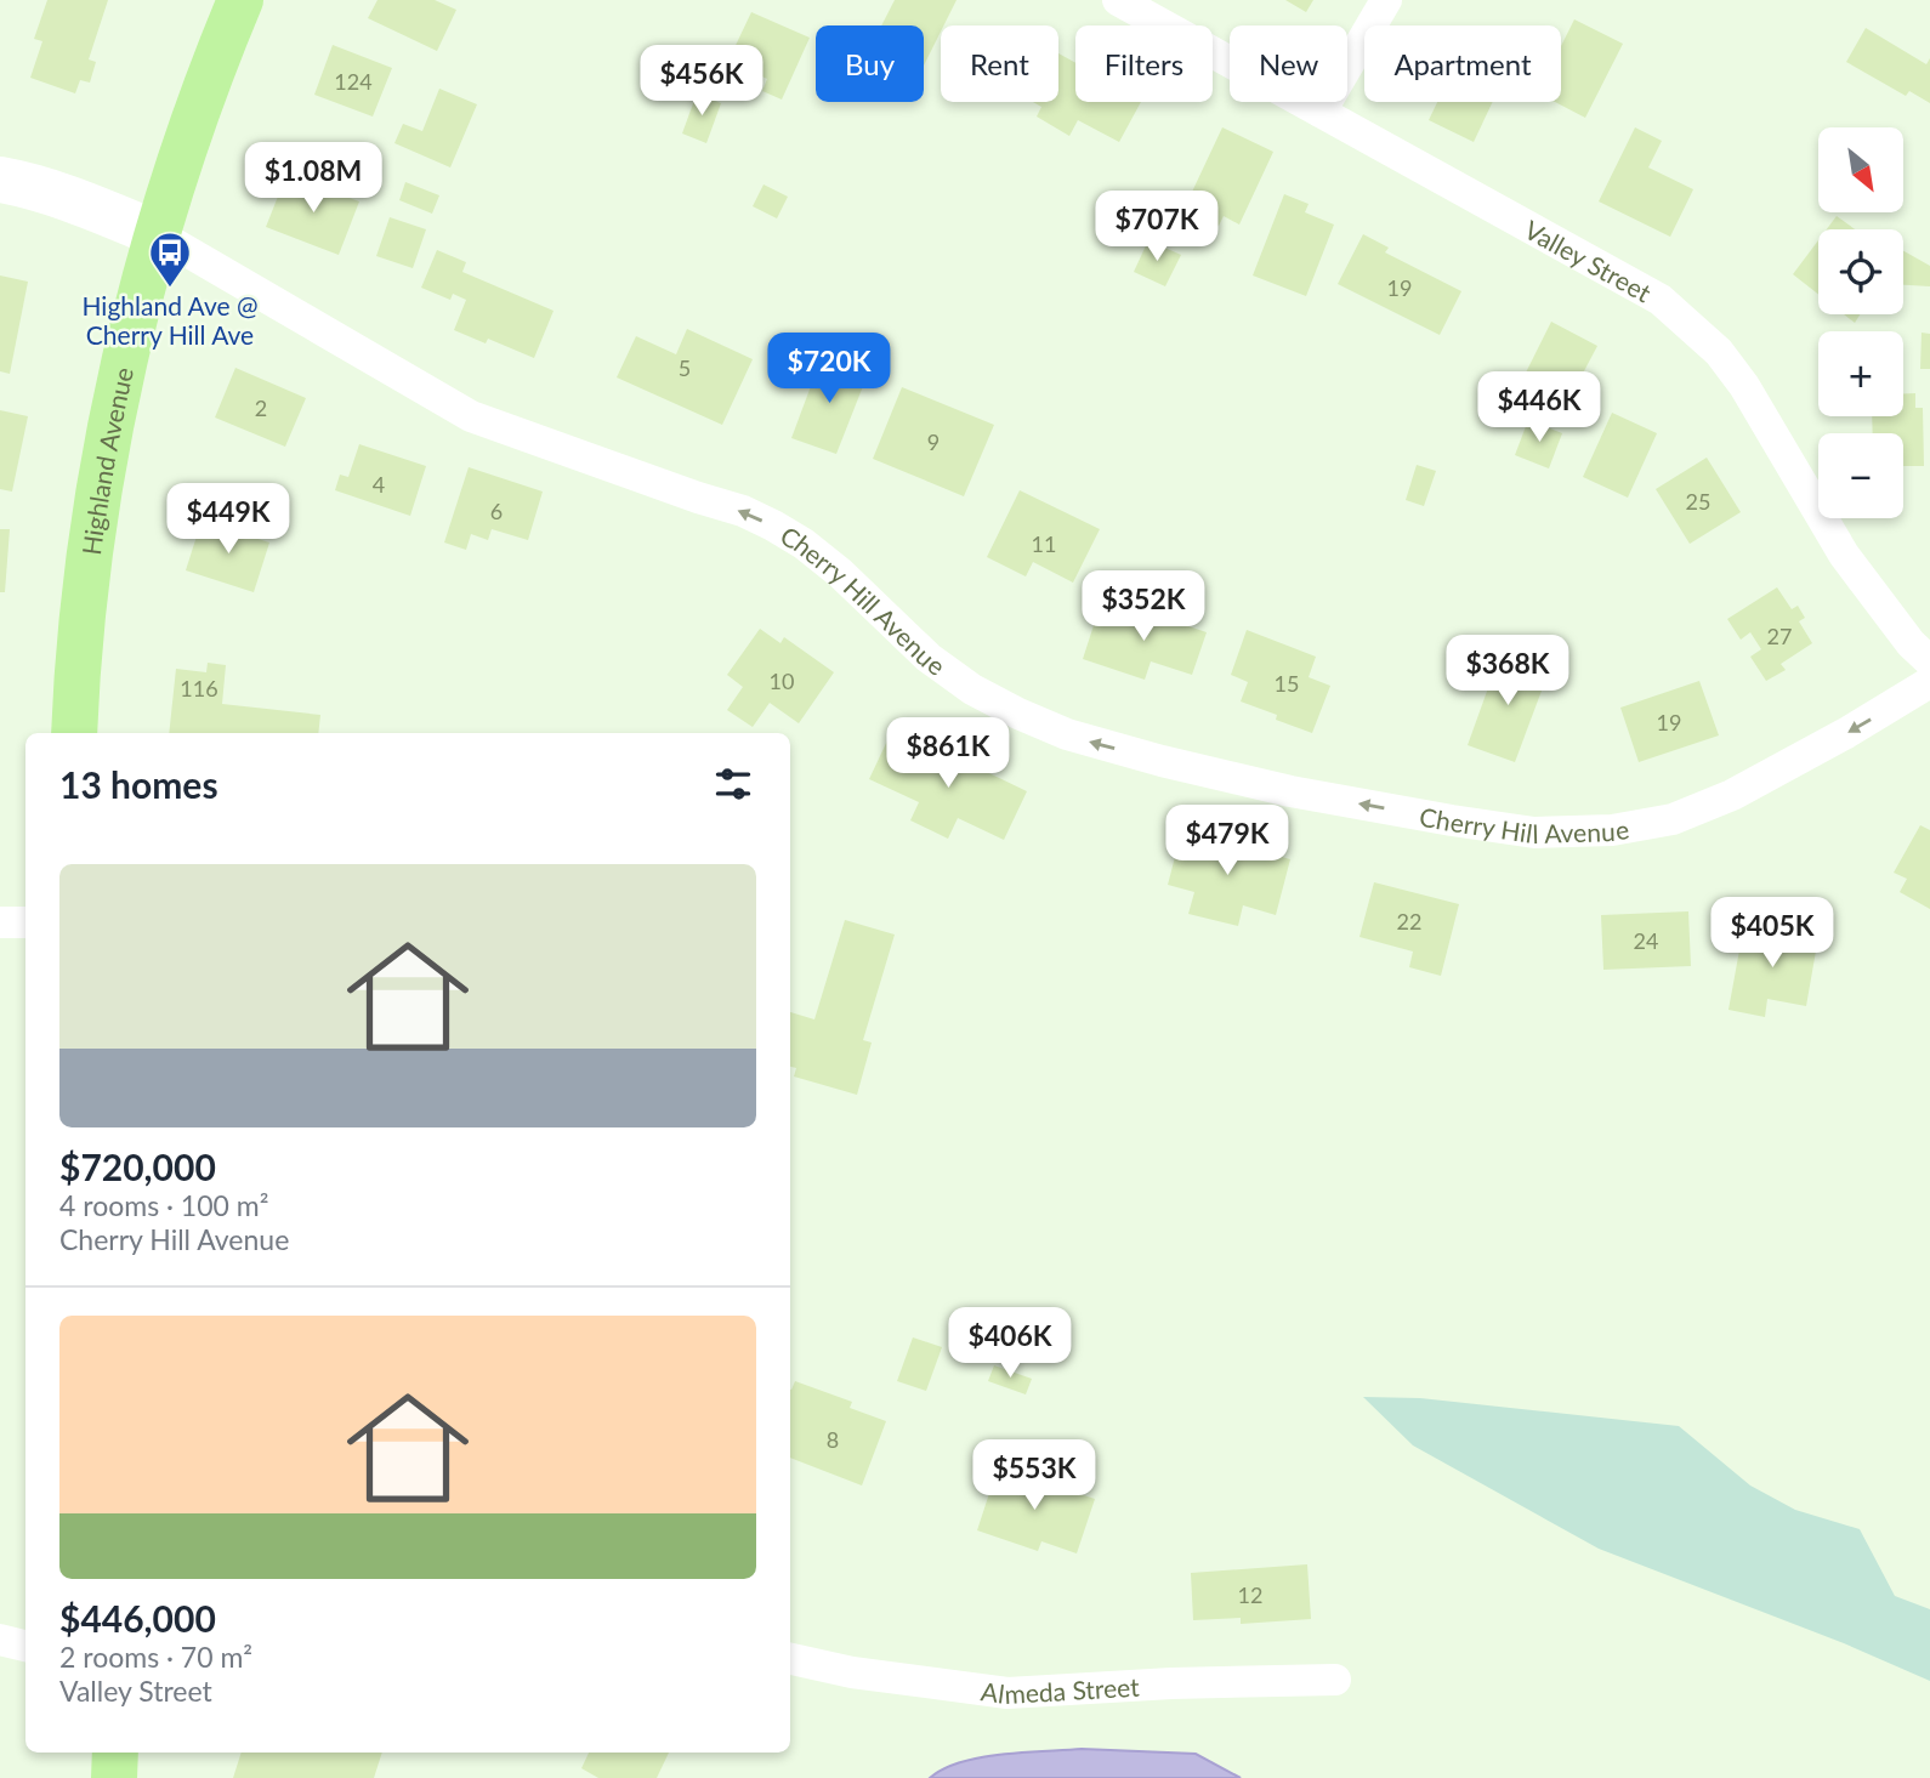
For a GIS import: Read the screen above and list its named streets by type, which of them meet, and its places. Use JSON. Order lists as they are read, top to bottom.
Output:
{
  "streets": {
    "main road": ["Highland Avenue"],
    "street": ["Valley Street", "Cherry Hill Avenue", "Almeda Street"]
  },
  "crossings": [
    ["Highland Avenue", "Cherry Hill Avenue"]
  ],
  "one_way": ["Cherry Hill Avenue"],
  "places": {
    "bus stop": ["Highland Ave @ Cherry Hill Ave"]
  },
  "house_numbers": [
    "124",
    "19",
    "5",
    "2",
    "9",
    "4",
    "25",
    "6",
    "11",
    "27",
    "10",
    "15",
    "116",
    "19",
    "22",
    "24",
    "8",
    "12"
  ],
  "north": "bottom right",
  "page": {
    "chip": [
      "Buy",
      "Rent",
      "Filters",
      "New",
      "Apartment"
    ],
    "price": [
      "$456K",
      "$1.08M",
      "$707K",
      "$720K",
      "$446K",
      "$449K",
      "$352K",
      "$368K",
      "$861K",
      "$479K",
      "$405K",
      "$406K",
      "$553K"
    ],
    "map_buttons": ["+", "−"],
    "heading": "13 homes",
    "list": [
      {
        "name": "$720,000",
        "note": "4 rooms · 100 m² · Cherry Hill Avenue"
      },
      {
        "name": "$446,000",
        "note": "2 rooms · 70 m² · Valley Street"
      }
    ]
  }
}
